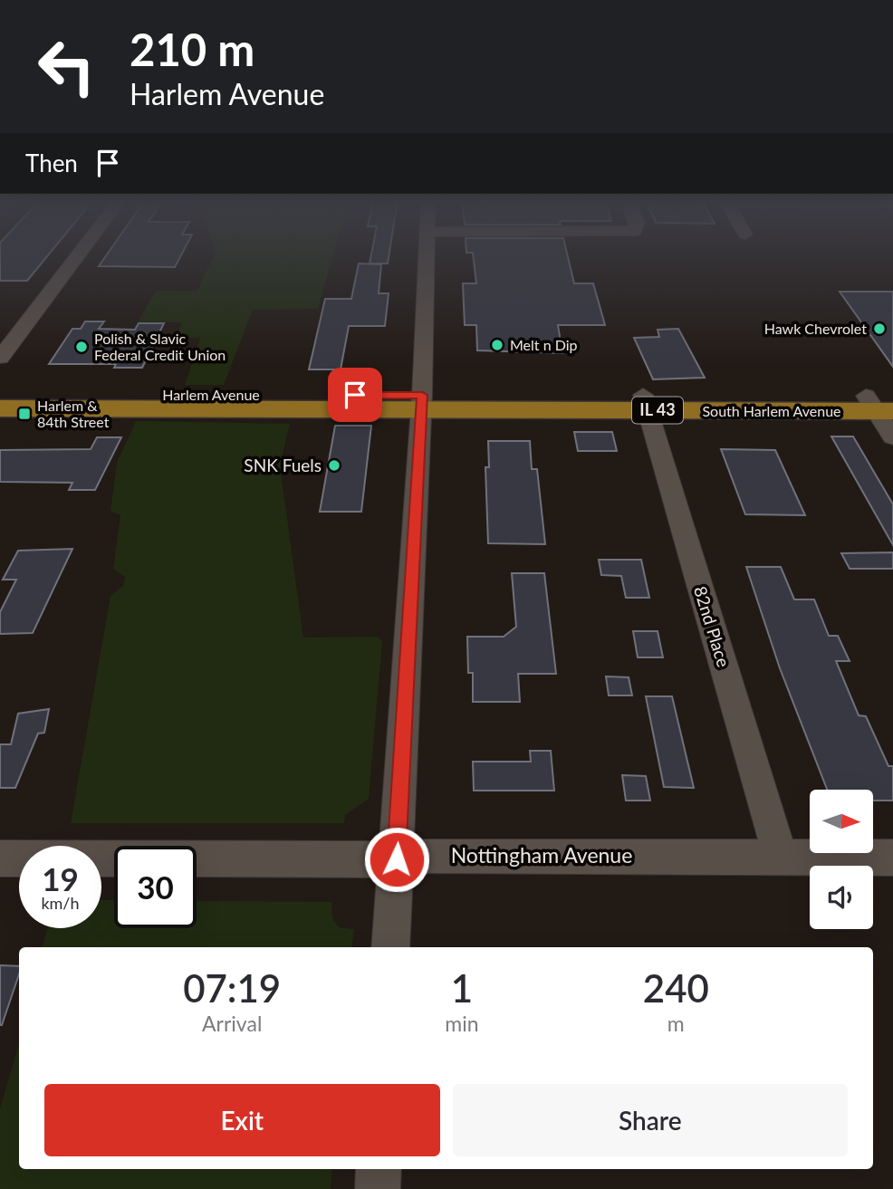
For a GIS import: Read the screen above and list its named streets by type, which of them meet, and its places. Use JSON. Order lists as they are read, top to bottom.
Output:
{
  "streets": {
    "main road": ["Harlem Avenue", "IL 43", "South Harlem Avenue"],
    "street": ["82nd Place", "Nottingham Avenue"]
  },
  "crossings": [
    ["Harlem Avenue", "South Harlem Avenue"],
    ["South Harlem Avenue", "82nd Place"],
    ["82nd Place", "Nottingham Avenue"]
  ],
  "places": {
    "other": [
      "Hawk Chevrolet",
      "Melt n Dip",
      "Polish & Slavic Federal Credit Union",
      "SNK Fuels"
    ],
    "transit": ["Harlem & 84th Street"]
  },
  "north": "right",
  "page": {
    "turn": ["210 m", "Harlem Avenue"],
    "then": "Then",
    "speed": "19 km/h",
    "limit": "30",
    "eta": [
      "07:19",
      "Arrival",
      "1",
      "min",
      "240",
      "m"
    ],
    "buttons": ["Exit", "Share"]
  }
}
